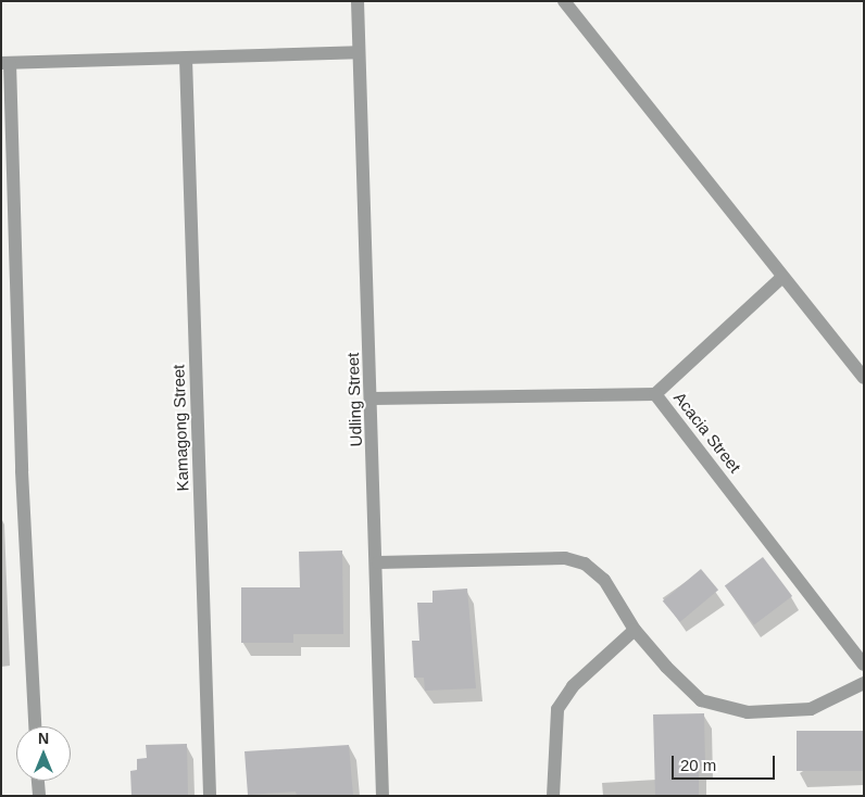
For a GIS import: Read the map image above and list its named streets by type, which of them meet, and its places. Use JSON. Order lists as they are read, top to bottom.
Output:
{
  "streets": {
    "street": ["Udling Street", "Kamagong Street", "Acacia Street"]
  },
  "crossings": [
    ["Udling Street", "Acacia Street"]
  ],
  "scale_bar": "20 m",
  "north": "top"
}
